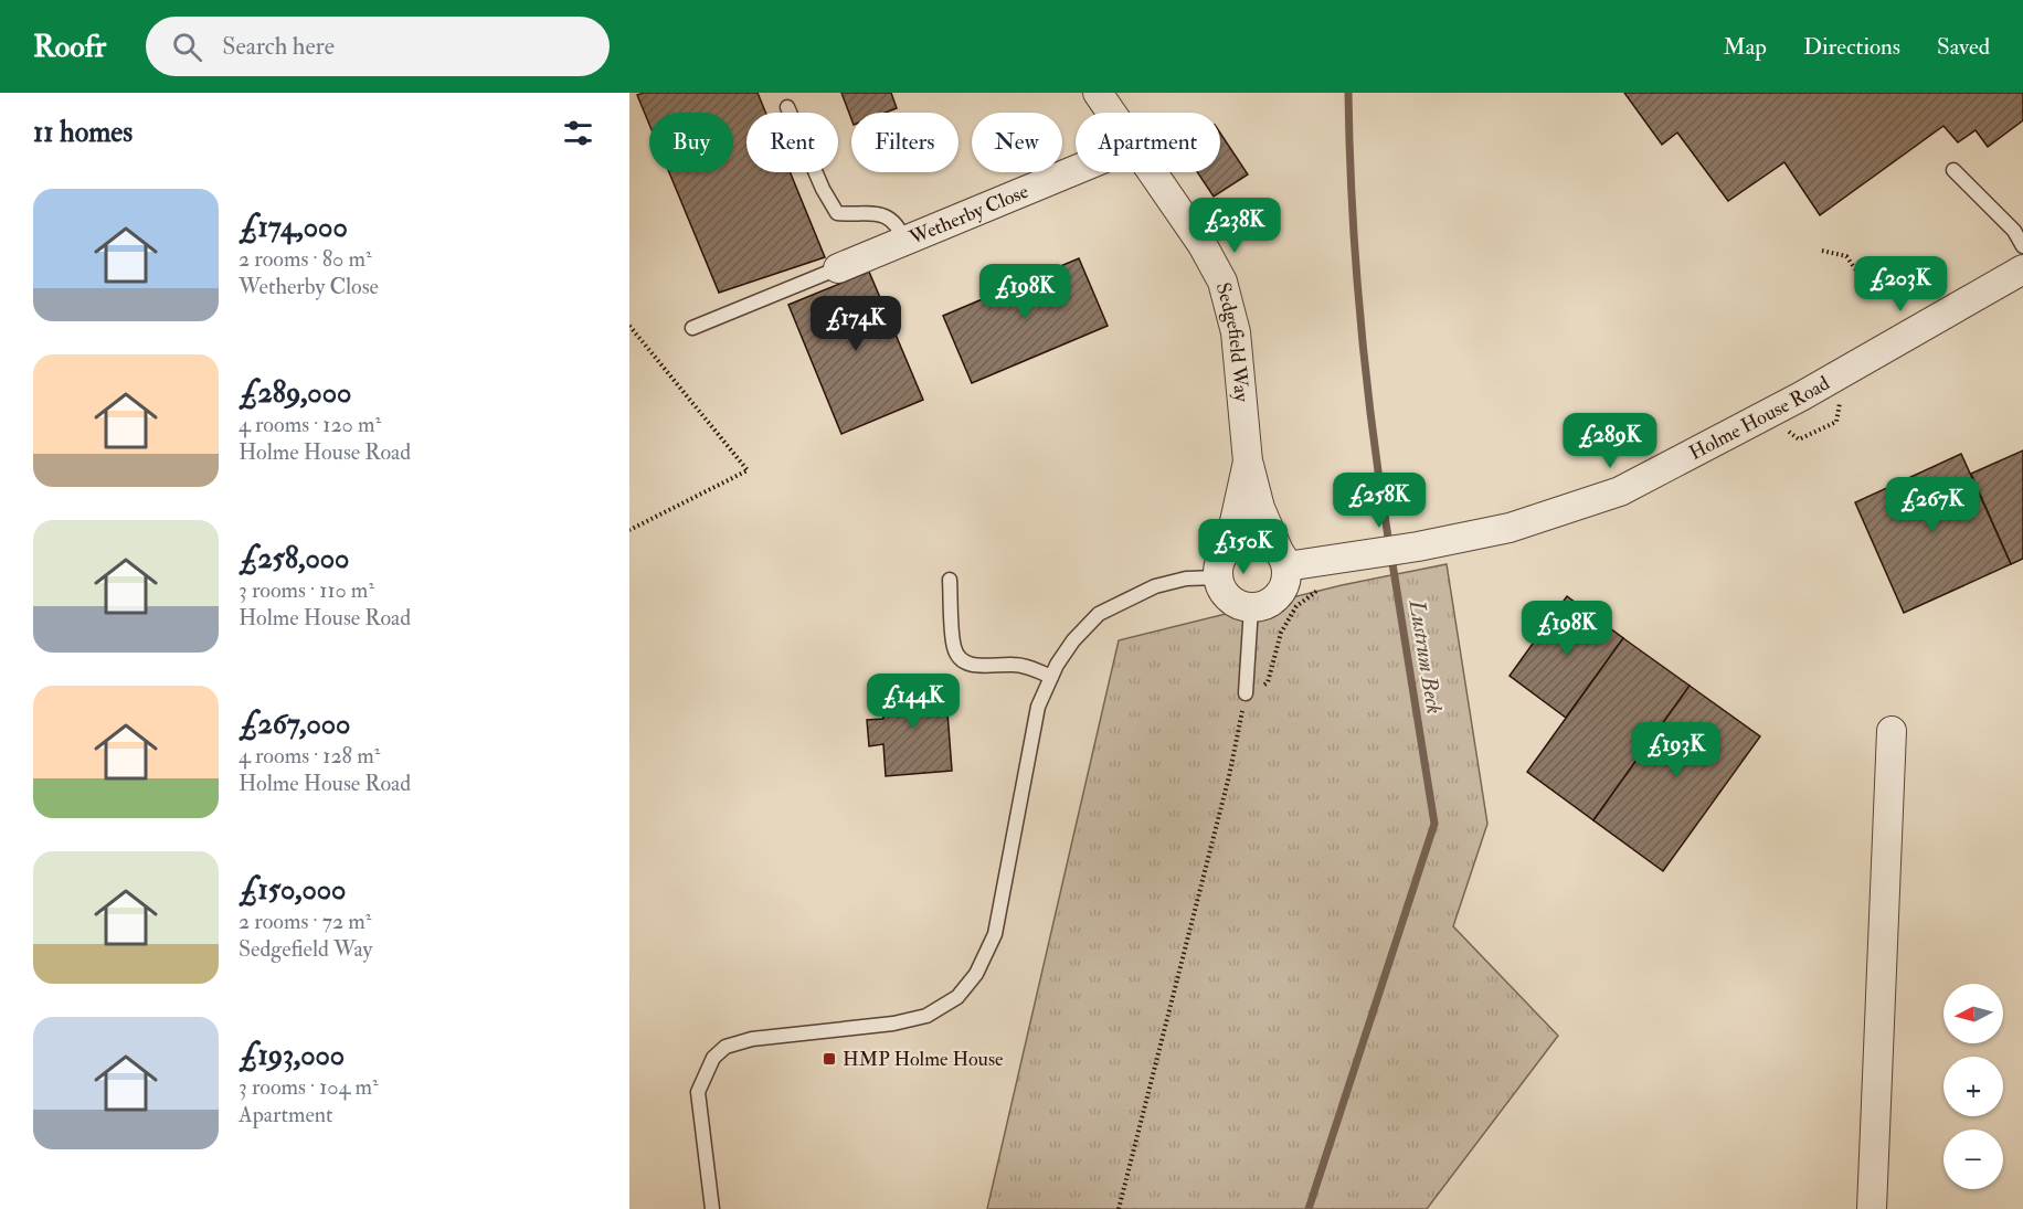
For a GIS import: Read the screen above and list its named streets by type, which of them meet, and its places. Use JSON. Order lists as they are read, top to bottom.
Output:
{
  "streets": {
    "street": ["Wetherby Close", "Sedgefield Way", "Holme House Road"]
  },
  "crossings": [
    ["Sedgefield Way", "Holme House Road"]
  ],
  "water": ["Lustrum Beck"],
  "places": {
    "transit": ["HMP Holme House"]
  },
  "north": "left",
  "page": {
    "header": "Roofr",
    "search": "Search here",
    "nav": ["Map", "Directions", "Saved"],
    "heading": "11 homes",
    "chip": [
      "Buy",
      "Rent",
      "Filters",
      "New",
      "Apartment"
    ],
    "list": [
      {
        "name": "£174,000",
        "note": "2 rooms · 80 m² · Wetherby Close"
      },
      {
        "name": "£289,000",
        "note": "4 rooms · 120 m² · Holme House Road"
      },
      {
        "name": "£258,000",
        "note": "3 rooms · 110 m² · Holme House Road"
      },
      {
        "name": "£267,000",
        "note": "4 rooms · 128 m² · Holme House Road"
      },
      {
        "name": "£150,000",
        "note": "2 rooms · 72 m² · Sedgefield Way"
      },
      {
        "name": "£193,000",
        "note": "3 rooms · 104 m² · Apartment"
      }
    ],
    "price": [
      "£238K",
      "£203K",
      "£198K",
      "£174K",
      "£289K",
      "£258K",
      "£267K",
      "£150K",
      "£198K",
      "£144K",
      "£193K"
    ],
    "map_buttons": ["+", "−"]
  }
}
